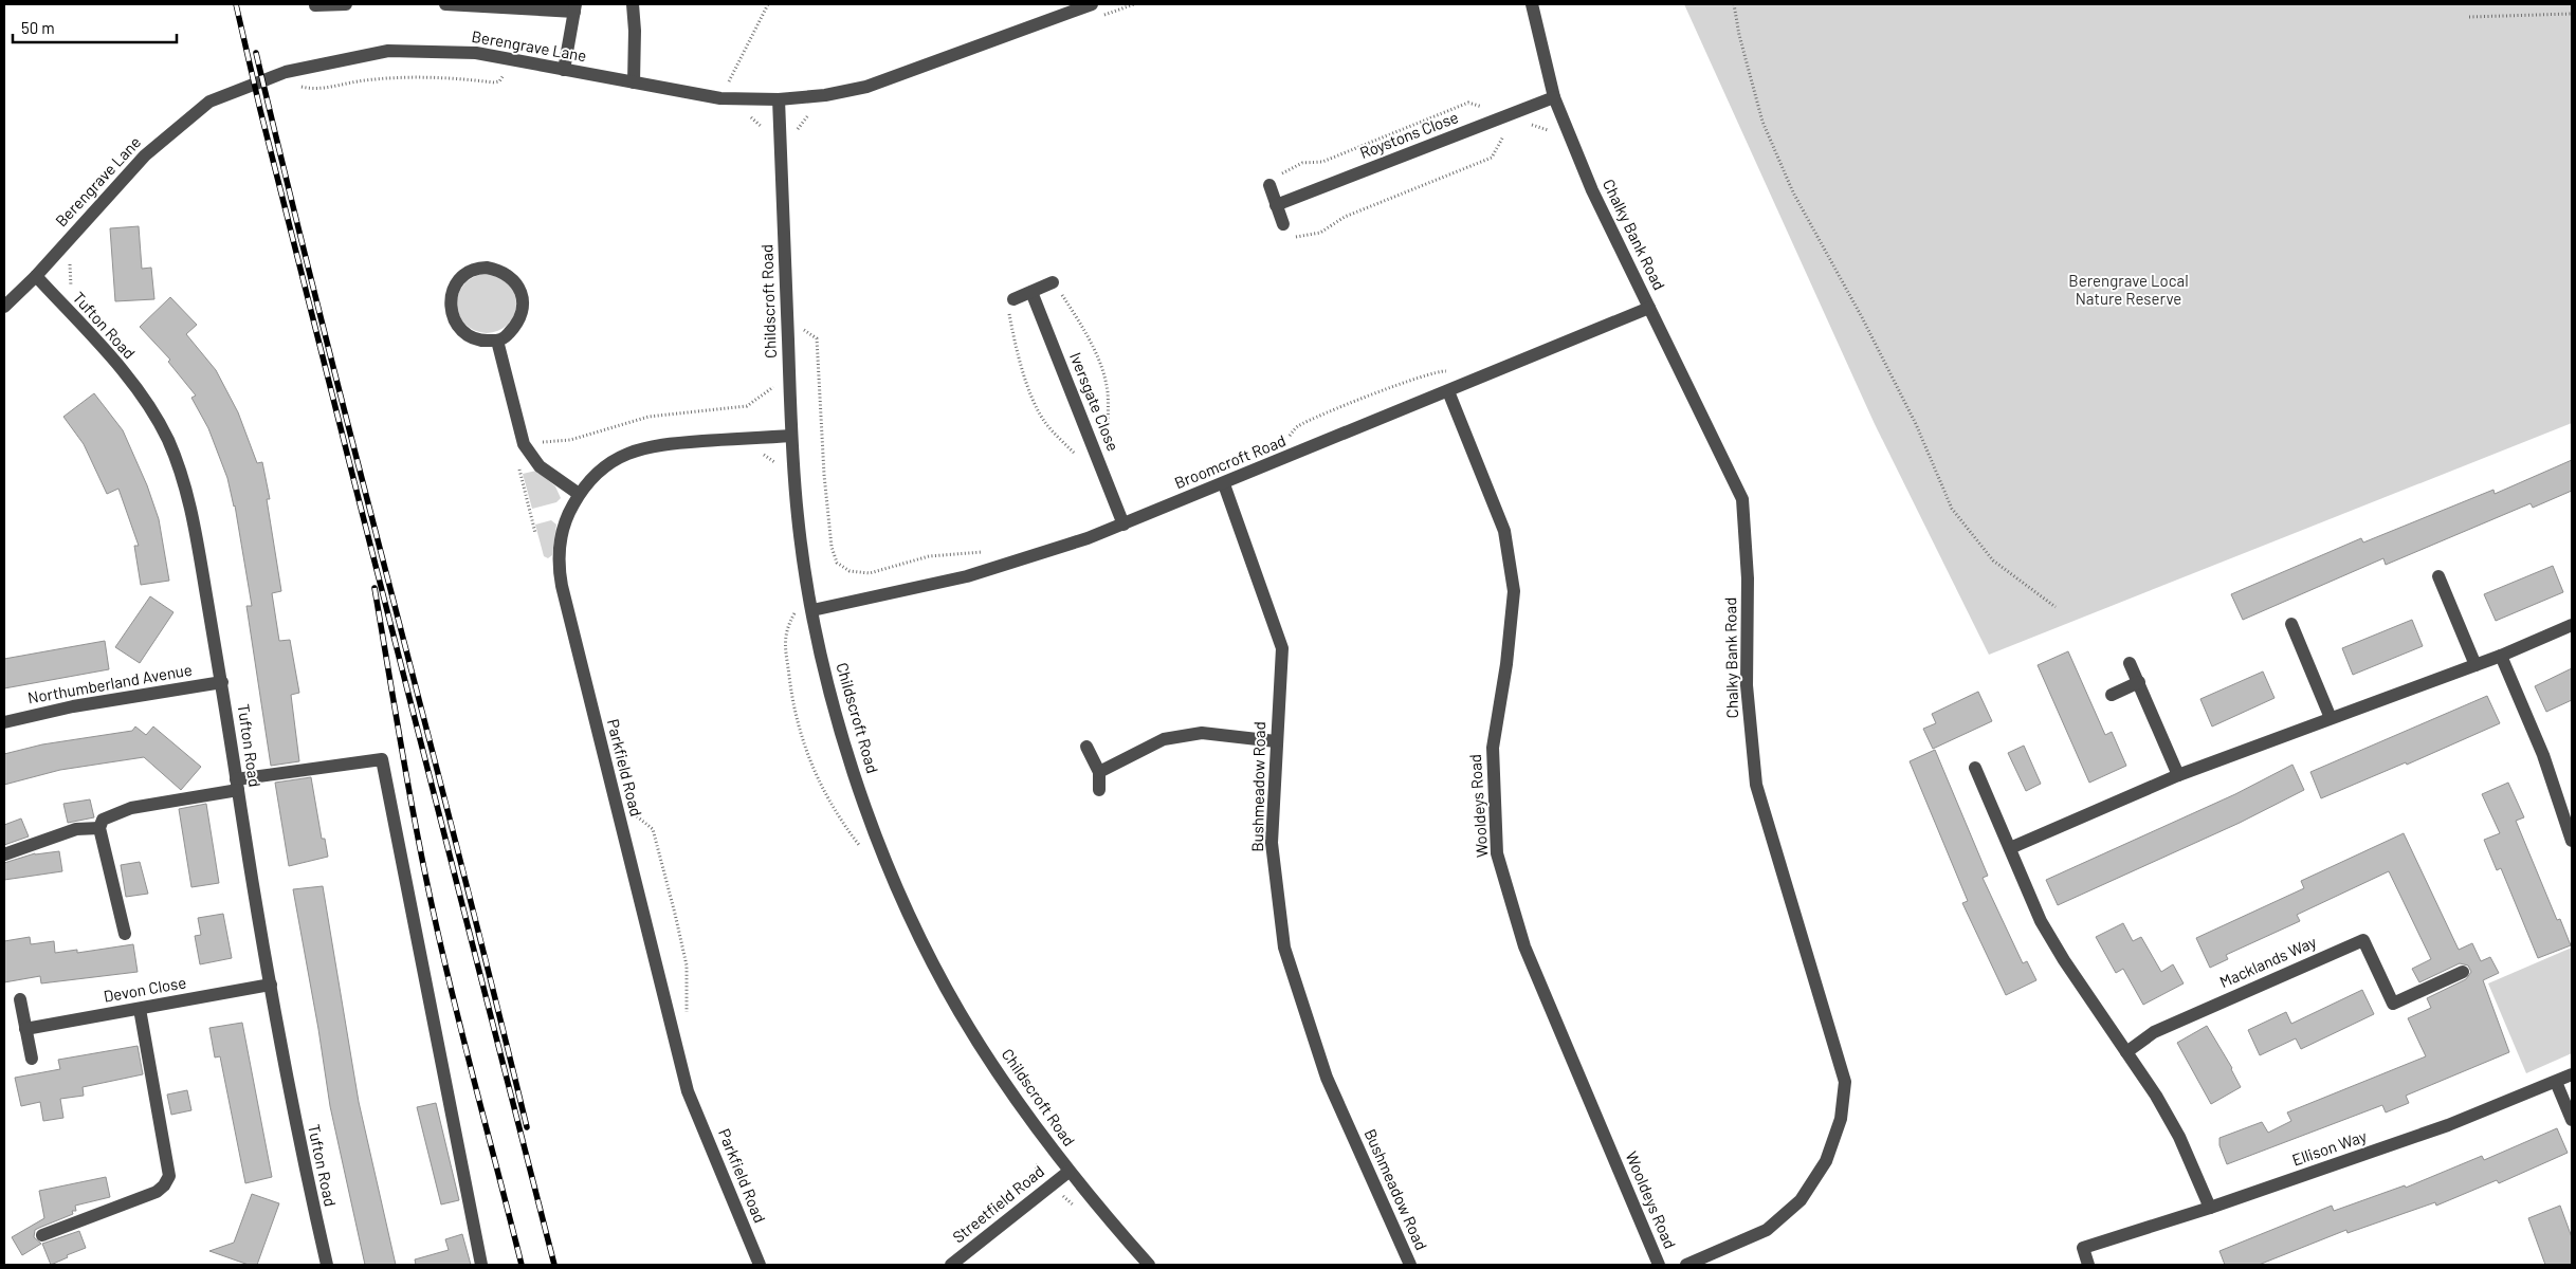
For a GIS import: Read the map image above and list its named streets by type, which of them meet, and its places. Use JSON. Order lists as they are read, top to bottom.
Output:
{
  "streets": {
    "street": [
      "Berengrave Lane",
      "Roystons Close",
      "Chalky Bank Road",
      "Childscroft Road",
      "Tufton Road",
      "Iversgate Close",
      "Broomcroft Road",
      "Northumberland Avenue",
      "Parkfield Road",
      "Bushmeadow Road",
      "Wooldeys Road",
      "Macklands Way",
      "Devon Close",
      "Ellison Way",
      "Streetfield Road"
    ]
  },
  "crossings": [
    ["Berengrave Lane", "Childscroft Road"],
    ["Berengrave Lane", "Tufton Road"],
    ["Roystons Close", "Chalky Bank Road"],
    ["Chalky Bank Road", "Broomcroft Road"],
    ["Childscroft Road", "Broomcroft Road"],
    ["Childscroft Road", "Parkfield Road"],
    ["Childscroft Road", "Streetfield Road"],
    ["Tufton Road", "Northumberland Avenue"],
    ["Tufton Road", "Devon Close"],
    ["Iversgate Close", "Broomcroft Road"],
    ["Broomcroft Road", "Bushmeadow Road"],
    ["Broomcroft Road", "Wooldeys Road"]
  ],
  "parks": ["Berengrave Local Nature Reserve"],
  "scale_bar": "50 m"
}
